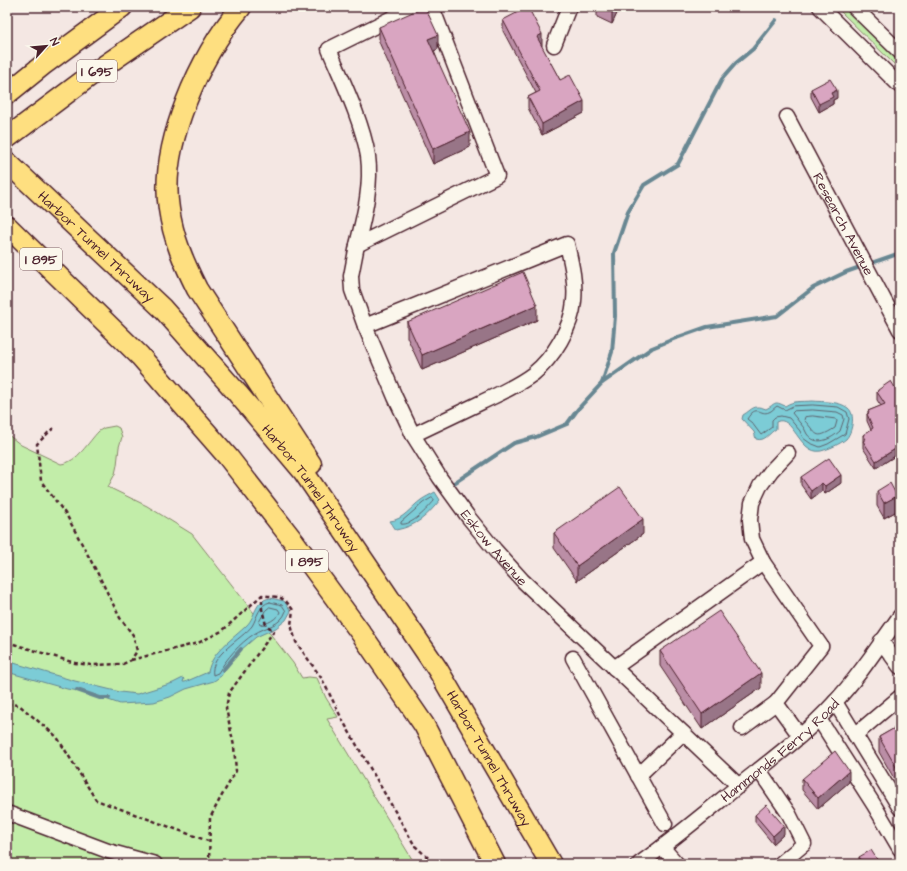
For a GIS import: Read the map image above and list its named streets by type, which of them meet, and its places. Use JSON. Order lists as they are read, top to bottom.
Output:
{
  "streets": {
    "highway": ["I 695", "Harbor Tunnel Thruway", "I 895"],
    "street": ["Research Avenue", "Eskow Avenue", "Hammonds Ferry Road"]
  },
  "crossings": [
    ["Eskow Avenue", "Hammonds Ferry Road"]
  ],
  "north": "top right"
}
